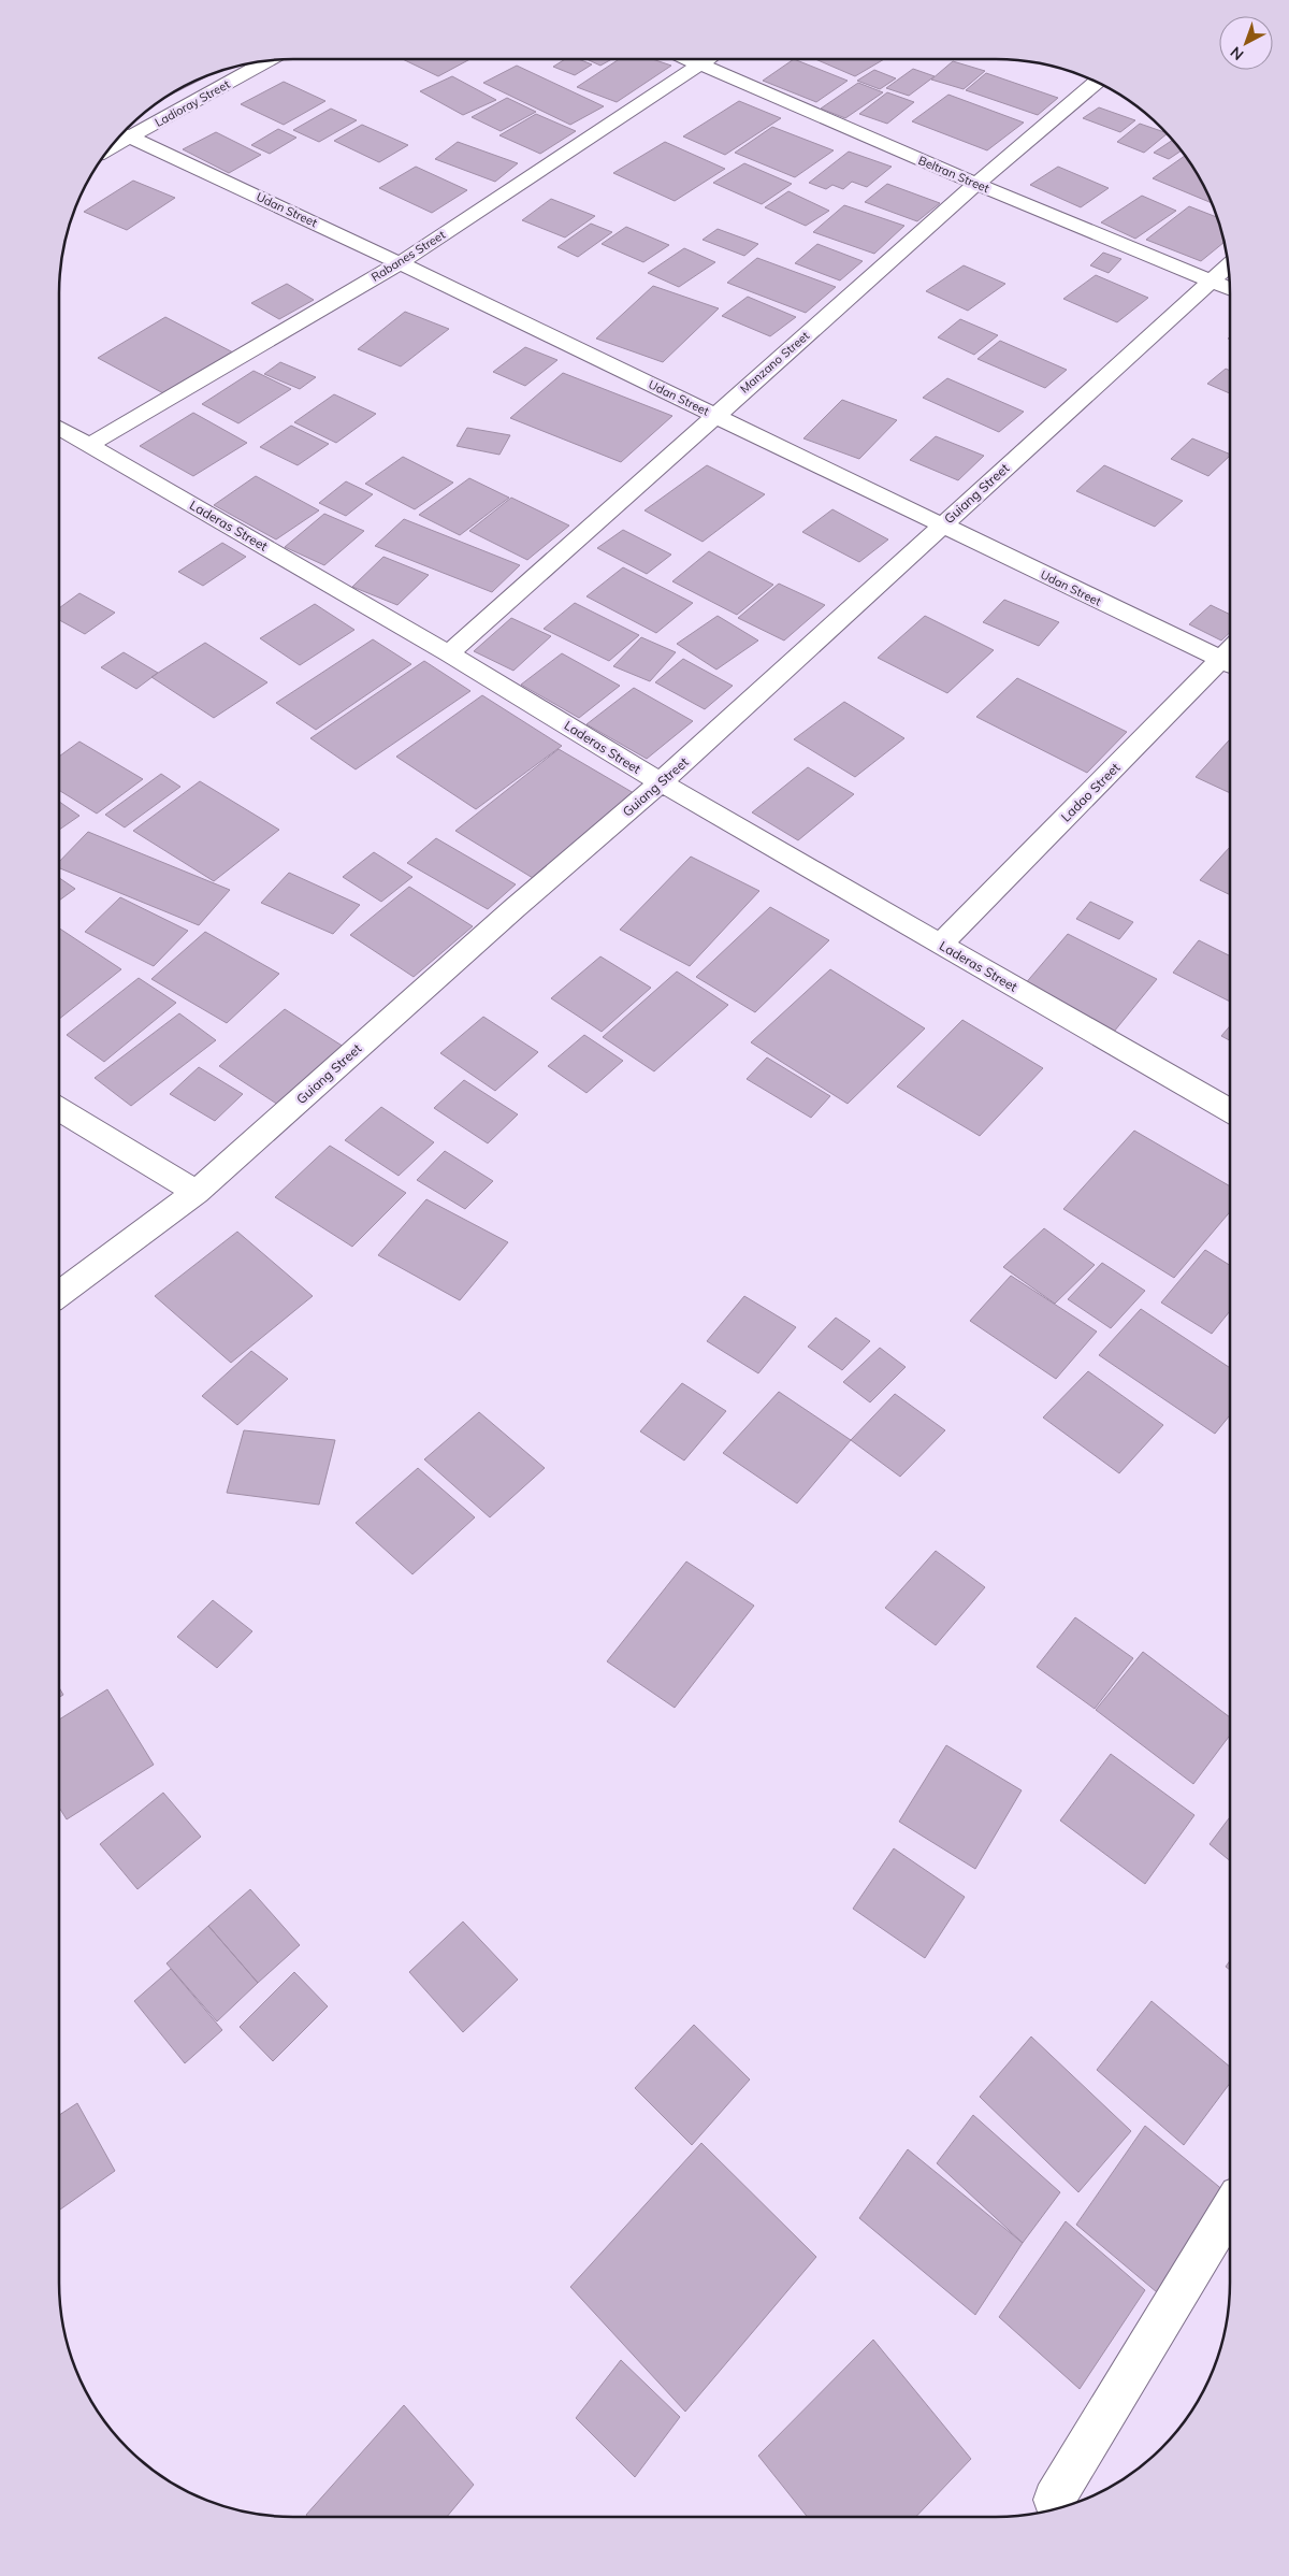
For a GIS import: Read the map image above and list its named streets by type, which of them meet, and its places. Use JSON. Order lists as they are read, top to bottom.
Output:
{
  "streets": {
    "street": [
      "Ladioray Street",
      "Beltran Street",
      "Udan Street",
      "Rabanes Street",
      "Manzano Street",
      "Guiang Street",
      "Laderas Street",
      "Ladao Street"
    ]
  },
  "crossings": [
    ["Ladioray Street", "Udan Street"],
    ["Beltran Street", "Rabanes Street"],
    ["Beltran Street", "Manzano Street"],
    ["Beltran Street", "Guiang Street"],
    ["Udan Street", "Rabanes Street"],
    ["Udan Street", "Manzano Street"],
    ["Udan Street", "Guiang Street"],
    ["Udan Street", "Ladao Street"],
    ["Rabanes Street", "Laderas Street"],
    ["Manzano Street", "Laderas Street"],
    ["Guiang Street", "Laderas Street"],
    ["Laderas Street", "Ladao Street"]
  ],
  "north": "bottom left"
}
